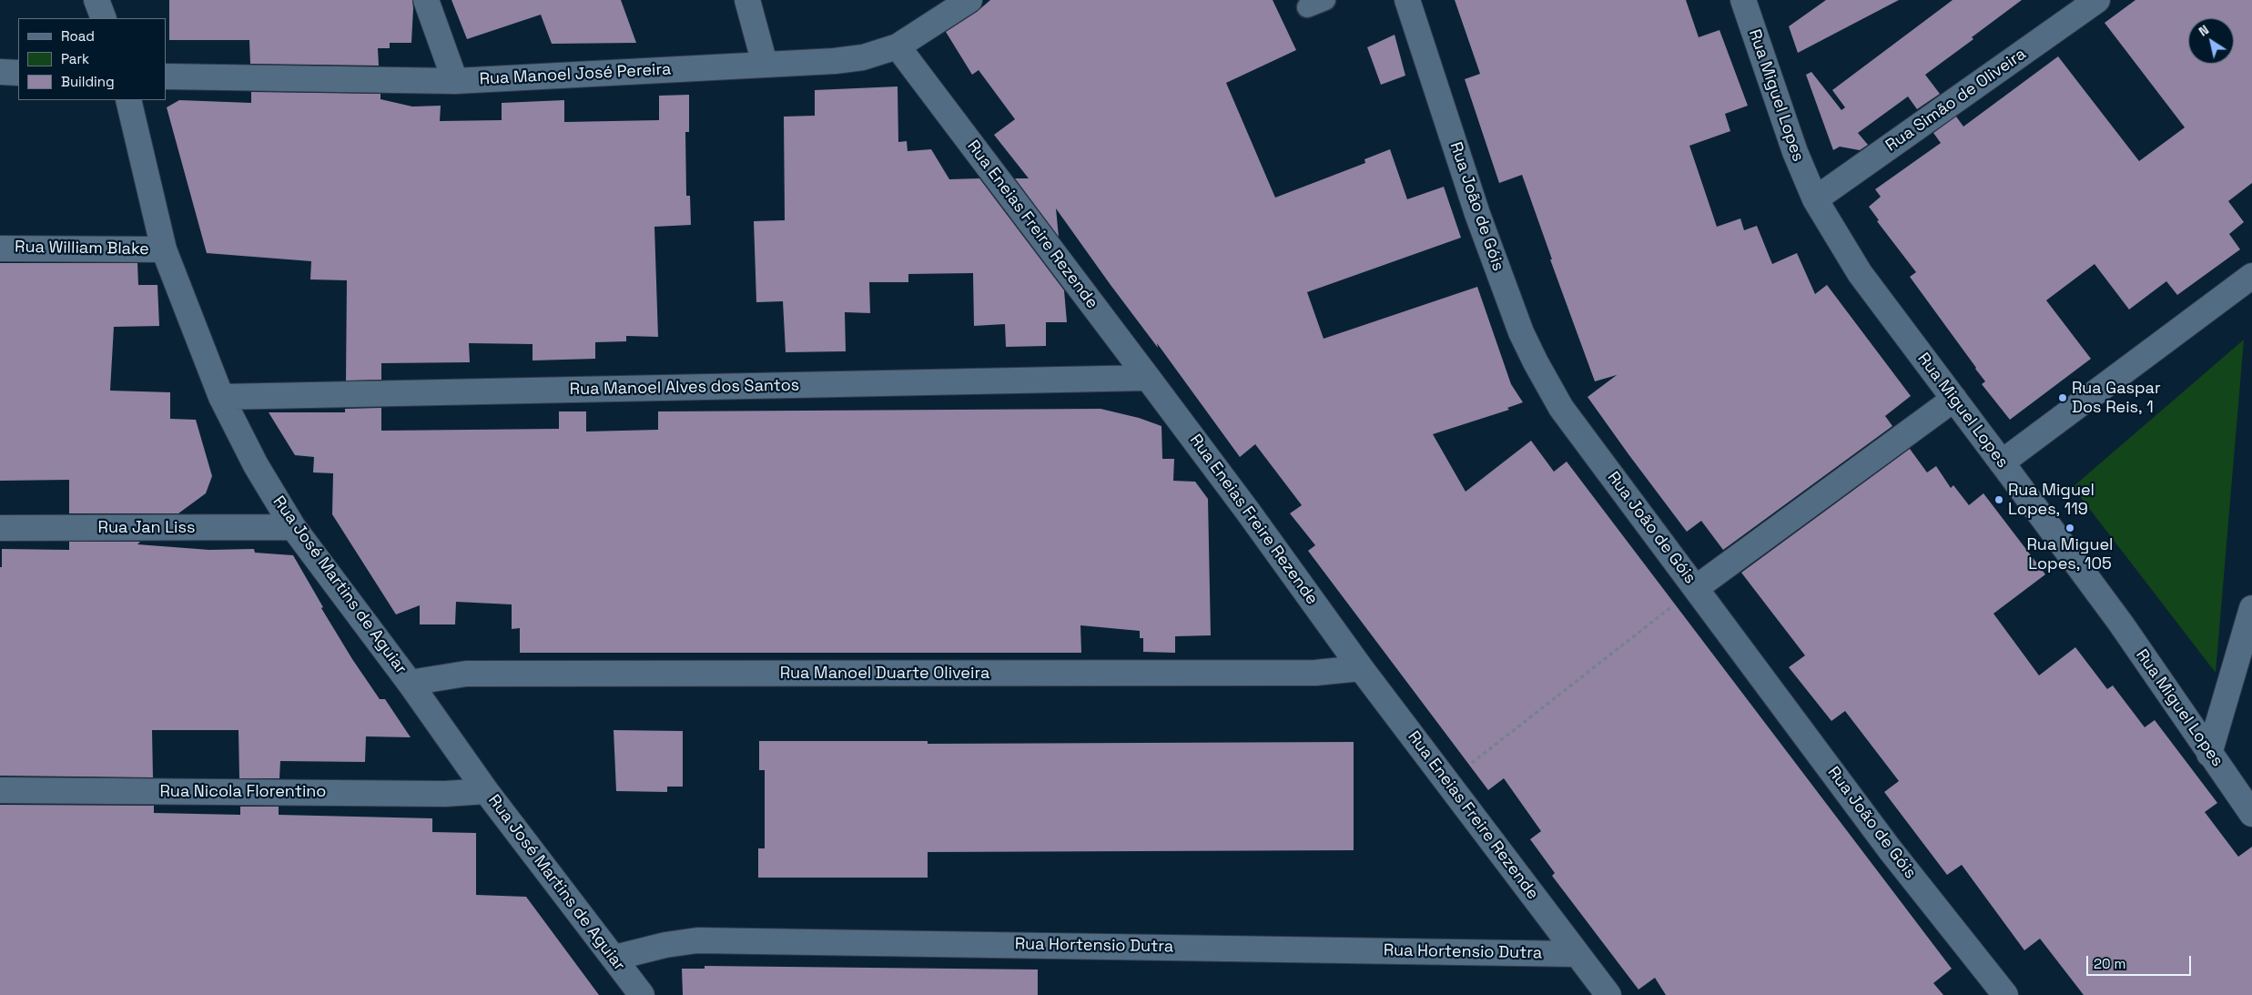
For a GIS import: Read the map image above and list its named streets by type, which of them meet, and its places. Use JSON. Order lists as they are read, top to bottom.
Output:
{
  "streets": {
    "street": [
      "Rua Manoel José Pereira",
      "Rua Miguel Lopes",
      "Rua Simão de Oliveira",
      "Rua João de Góis",
      "Rua Eneias Freire Rezende",
      "Rua William Blake",
      "Rua Manoel Alves dos Santos",
      "Rua Jan Liss",
      "Rua José Martins de Aguiar",
      "Rua Manoel Duarte Oliveira",
      "Rua Nicola Florentino",
      "Rua Hortensio Dutra"
    ]
  },
  "crossings": [
    ["Rua Manoel José Pereira", "Rua Eneias Freire Rezende"],
    ["Rua Miguel Lopes", "Rua Simão de Oliveira"],
    ["Rua Eneias Freire Rezende", "Rua Manoel Alves dos Santos"],
    ["Rua Eneias Freire Rezende", "Rua Manoel Duarte Oliveira"],
    ["Rua Eneias Freire Rezende", "Rua Hortensio Dutra"],
    ["Rua William Blake", "Rua José Martins de Aguiar"],
    ["Rua Manoel Alves dos Santos", "Rua José Martins de Aguiar"],
    ["Rua Jan Liss", "Rua José Martins de Aguiar"],
    ["Rua José Martins de Aguiar", "Rua Manoel Duarte Oliveira"],
    ["Rua José Martins de Aguiar", "Rua Nicola Florentino"],
    ["Rua José Martins de Aguiar", "Rua Hortensio Dutra"]
  ],
  "places": ["Rua Gaspar Dos Reis, 1", "Rua Miguel Lopes, 119", "Rua Miguel Lopes, 105"],
  "legend": ["Road", "Park", "Building"],
  "scale_bar": "20 m",
  "north": "top left"
}
